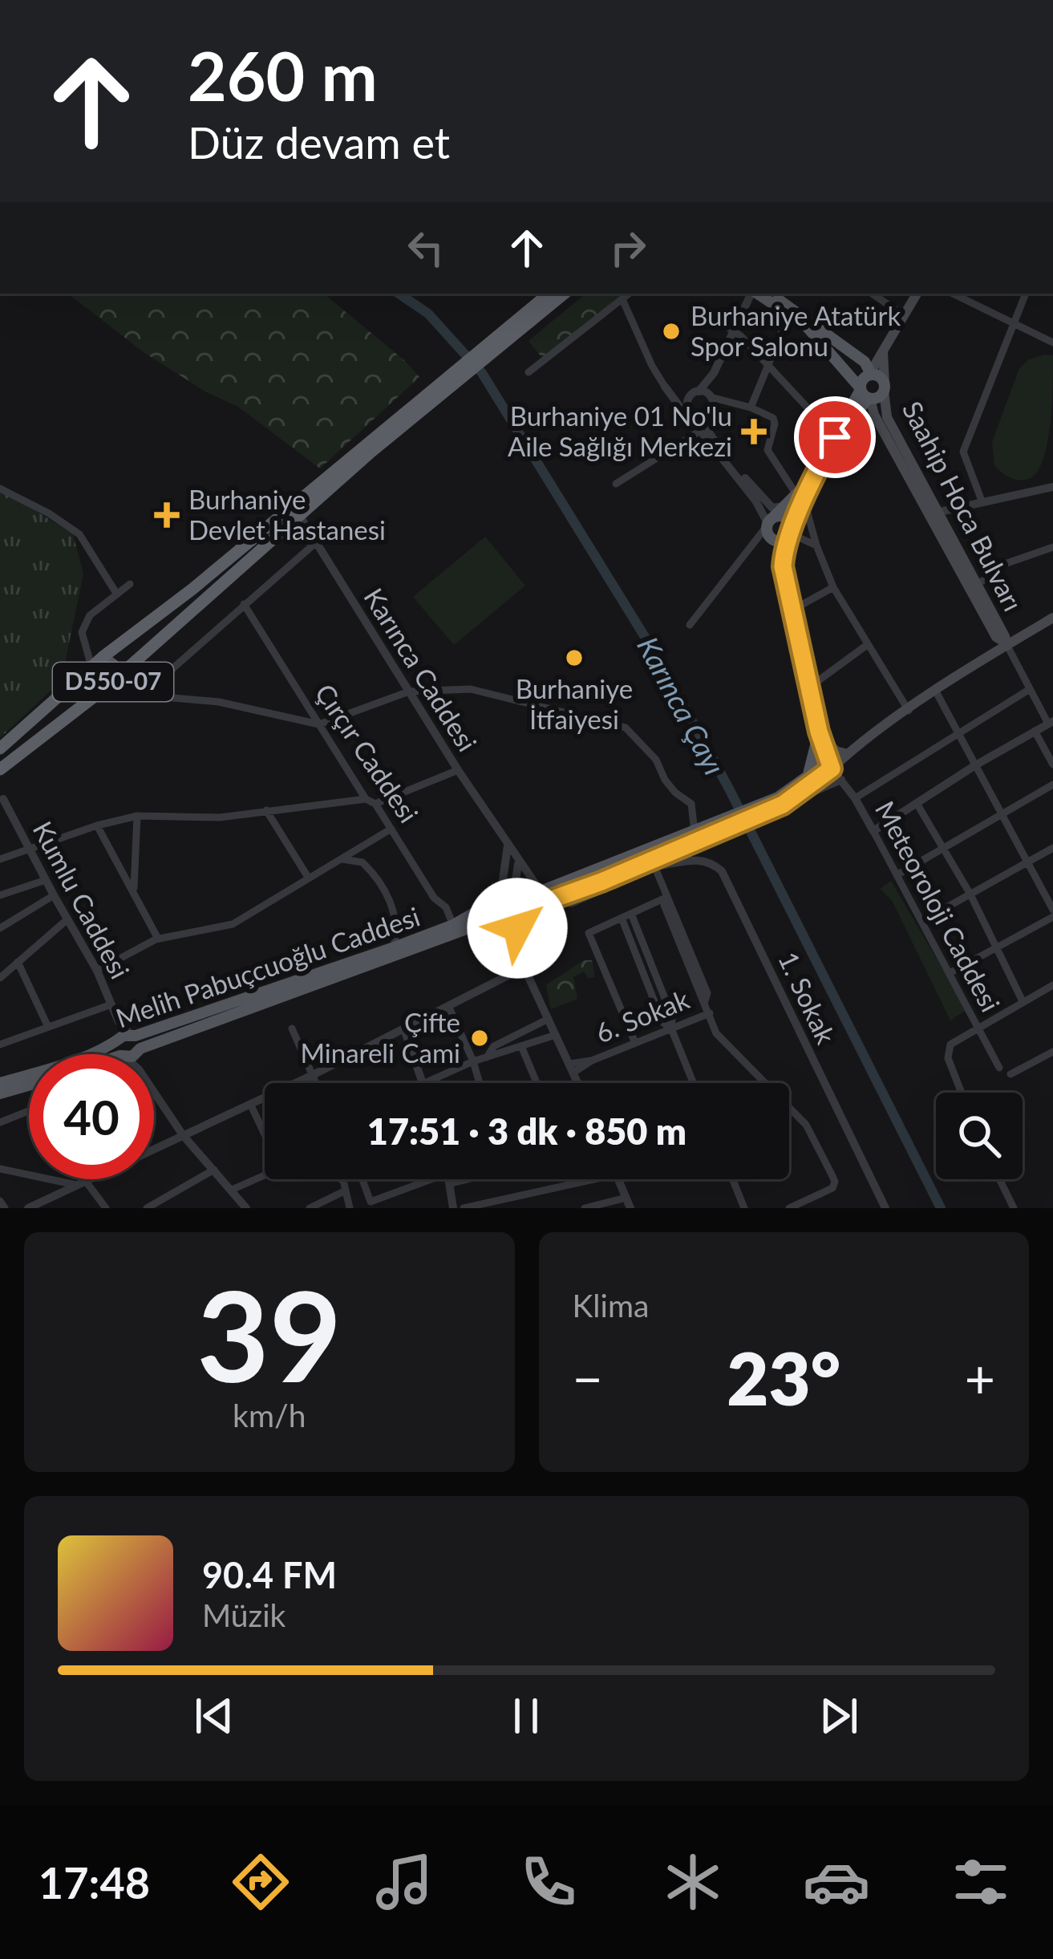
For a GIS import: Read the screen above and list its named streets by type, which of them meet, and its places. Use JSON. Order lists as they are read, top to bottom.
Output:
{
  "streets": {
    "highway": ["D550-07"],
    "main road": ["Saahip Hoca Bulvarı", "Melih Pabuçcuoğlu Caddesi"],
    "street": [
      "Karınca Caddesi",
      "Çırçır Caddesi",
      "Kumlu Caddesi",
      "Meteoroloji Caddesi",
      "1. Sokak",
      "6. Sokak"
    ]
  },
  "crossings": [
    ["Karınca Caddesi", "D550-07"],
    ["Çırçır Caddesi", "Melih Pabuçcuoğlu Caddesi"],
    ["Kumlu Caddesi", "Melih Pabuçcuoğlu Caddesi"]
  ],
  "water": ["Karınca Çayı"],
  "places": {
    "other": ["Burhaniye Atatürk Spor Salonu", "Burhaniye İtfaiyesi", "Çifte Minareli Cami"],
    "health": ["Burhaniye 01 No'lu Aile Sağlığı Merkezi", "Burhaniye Devlet Hastanesi"]
  },
  "page": {
    "turn": ["260 m", "Düz devam et"],
    "limit": "40",
    "trip": "17:51 · 3 dk · 850 m",
    "tile": [
      ["39", "km/h"],
      "Klima"
    ],
    "heat": ["−", "23°", "+"],
    "song": ["90.4 FM", "Müzik"],
    "tabs": "17:48"
  }
}
